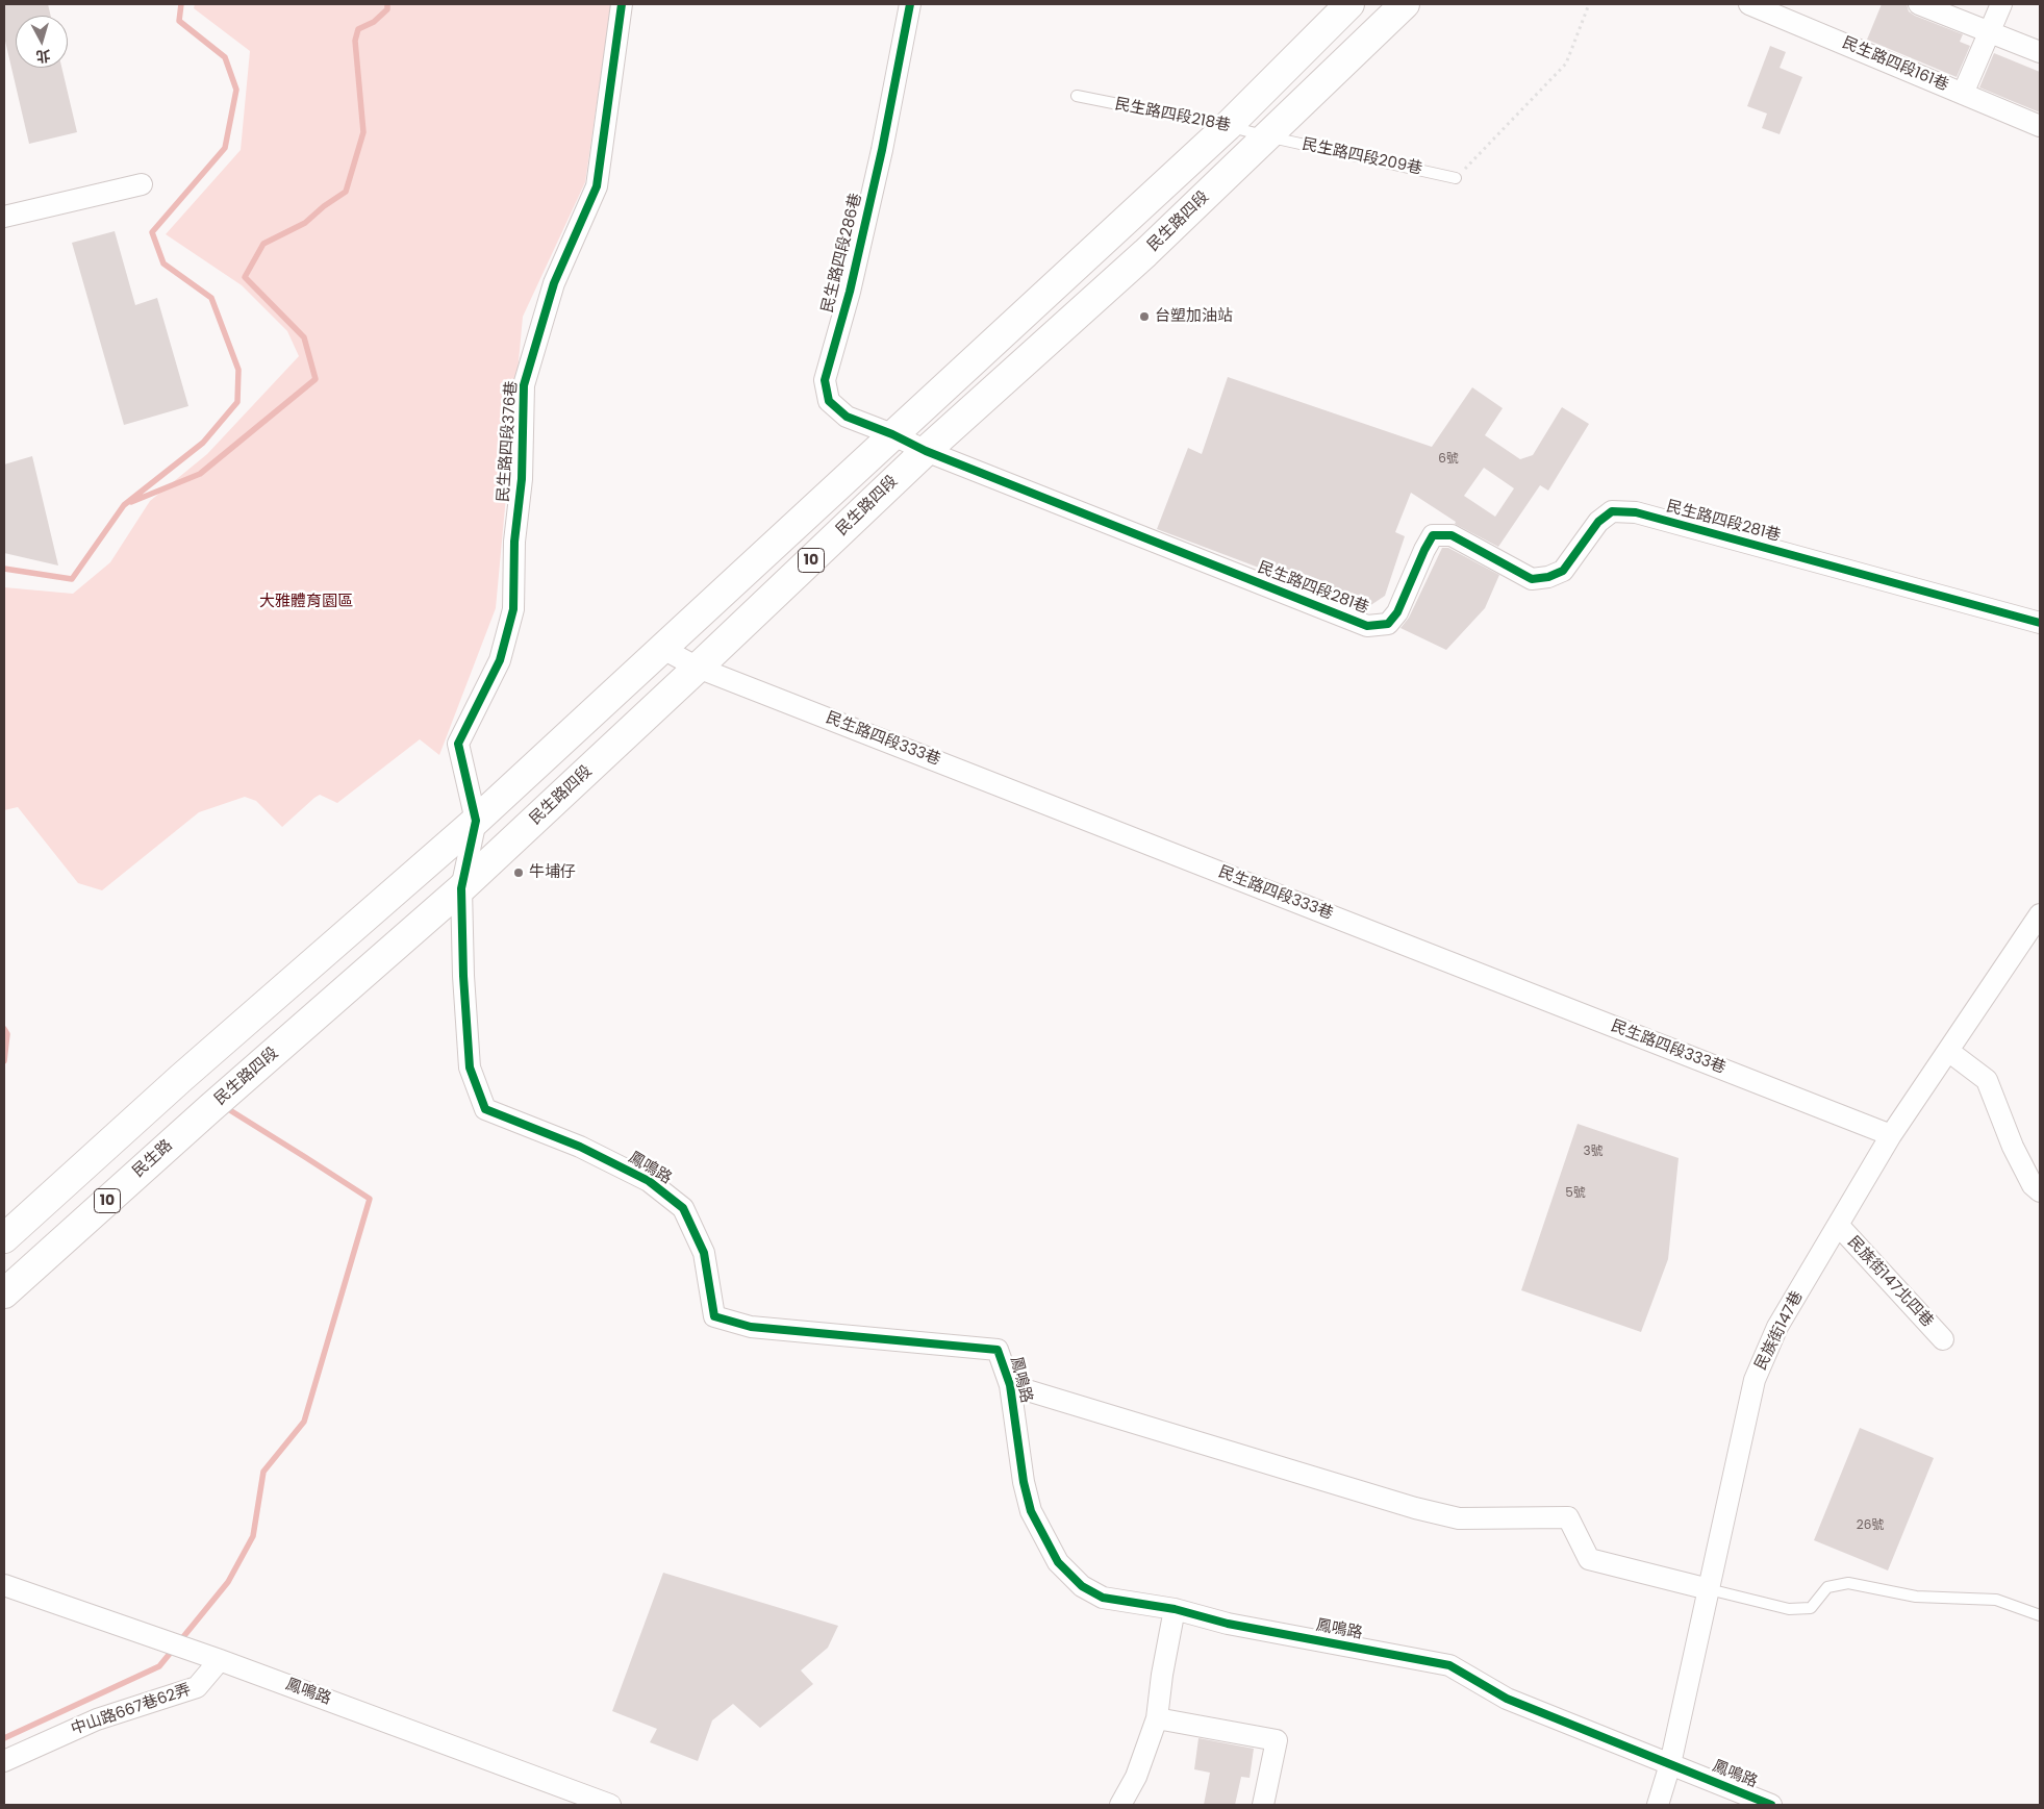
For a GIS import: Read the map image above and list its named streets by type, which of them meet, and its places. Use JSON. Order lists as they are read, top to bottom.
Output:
{
  "streets": {
    "main road": ["民生路四段", "10", "民生路"],
    "street": [
      "民生路四段161巷",
      "民生路四段286巷",
      "民生路四段376巷",
      "民生路四段281巷",
      "民生路四段333巷",
      "鳳鳴路",
      "民族街147北四巷",
      "民族街147巷",
      "中山路667巷62弄"
    ],
    "lane": ["民生路四段218巷", "民生路四段209巷"]
  },
  "crossings": [
    ["民生路四段218巷", "民生路四段209巷"],
    ["民生路四段218巷", "民生路四段"],
    ["民生路四段218巷", "10"],
    ["民生路四段209巷", "民生路四段"],
    ["民生路四段", "民生路四段286巷"],
    ["民生路四段", "民生路四段281巷"],
    ["民生路四段", "民生路四段333巷"],
    ["民生路四段", "民生路"],
    ["民生路四段", "鳳鳴路"],
    ["民生路四段286巷", "民生路四段281巷"],
    ["民生路四段286巷", "10"],
    ["民生路四段376巷", "10"],
    ["民生路四段376巷", "鳳鳴路"],
    ["10", "民生路四段333巷"],
    ["10", "鳳鳴路"],
    ["民生路四段333巷", "民族街147巷"],
    ["鳳鳴路", "民族街147巷"],
    ["鳳鳴路", "中山路667巷62弄"],
    ["民族街147北四巷", "民族街147巷"]
  ],
  "parks": ["大雅體育園區"],
  "places": ["台塑加油站", "牛埔仔"],
  "house_numbers": [
    "6號",
    "3號",
    "5號",
    "26號"
  ],
  "north": "bottom"
}
